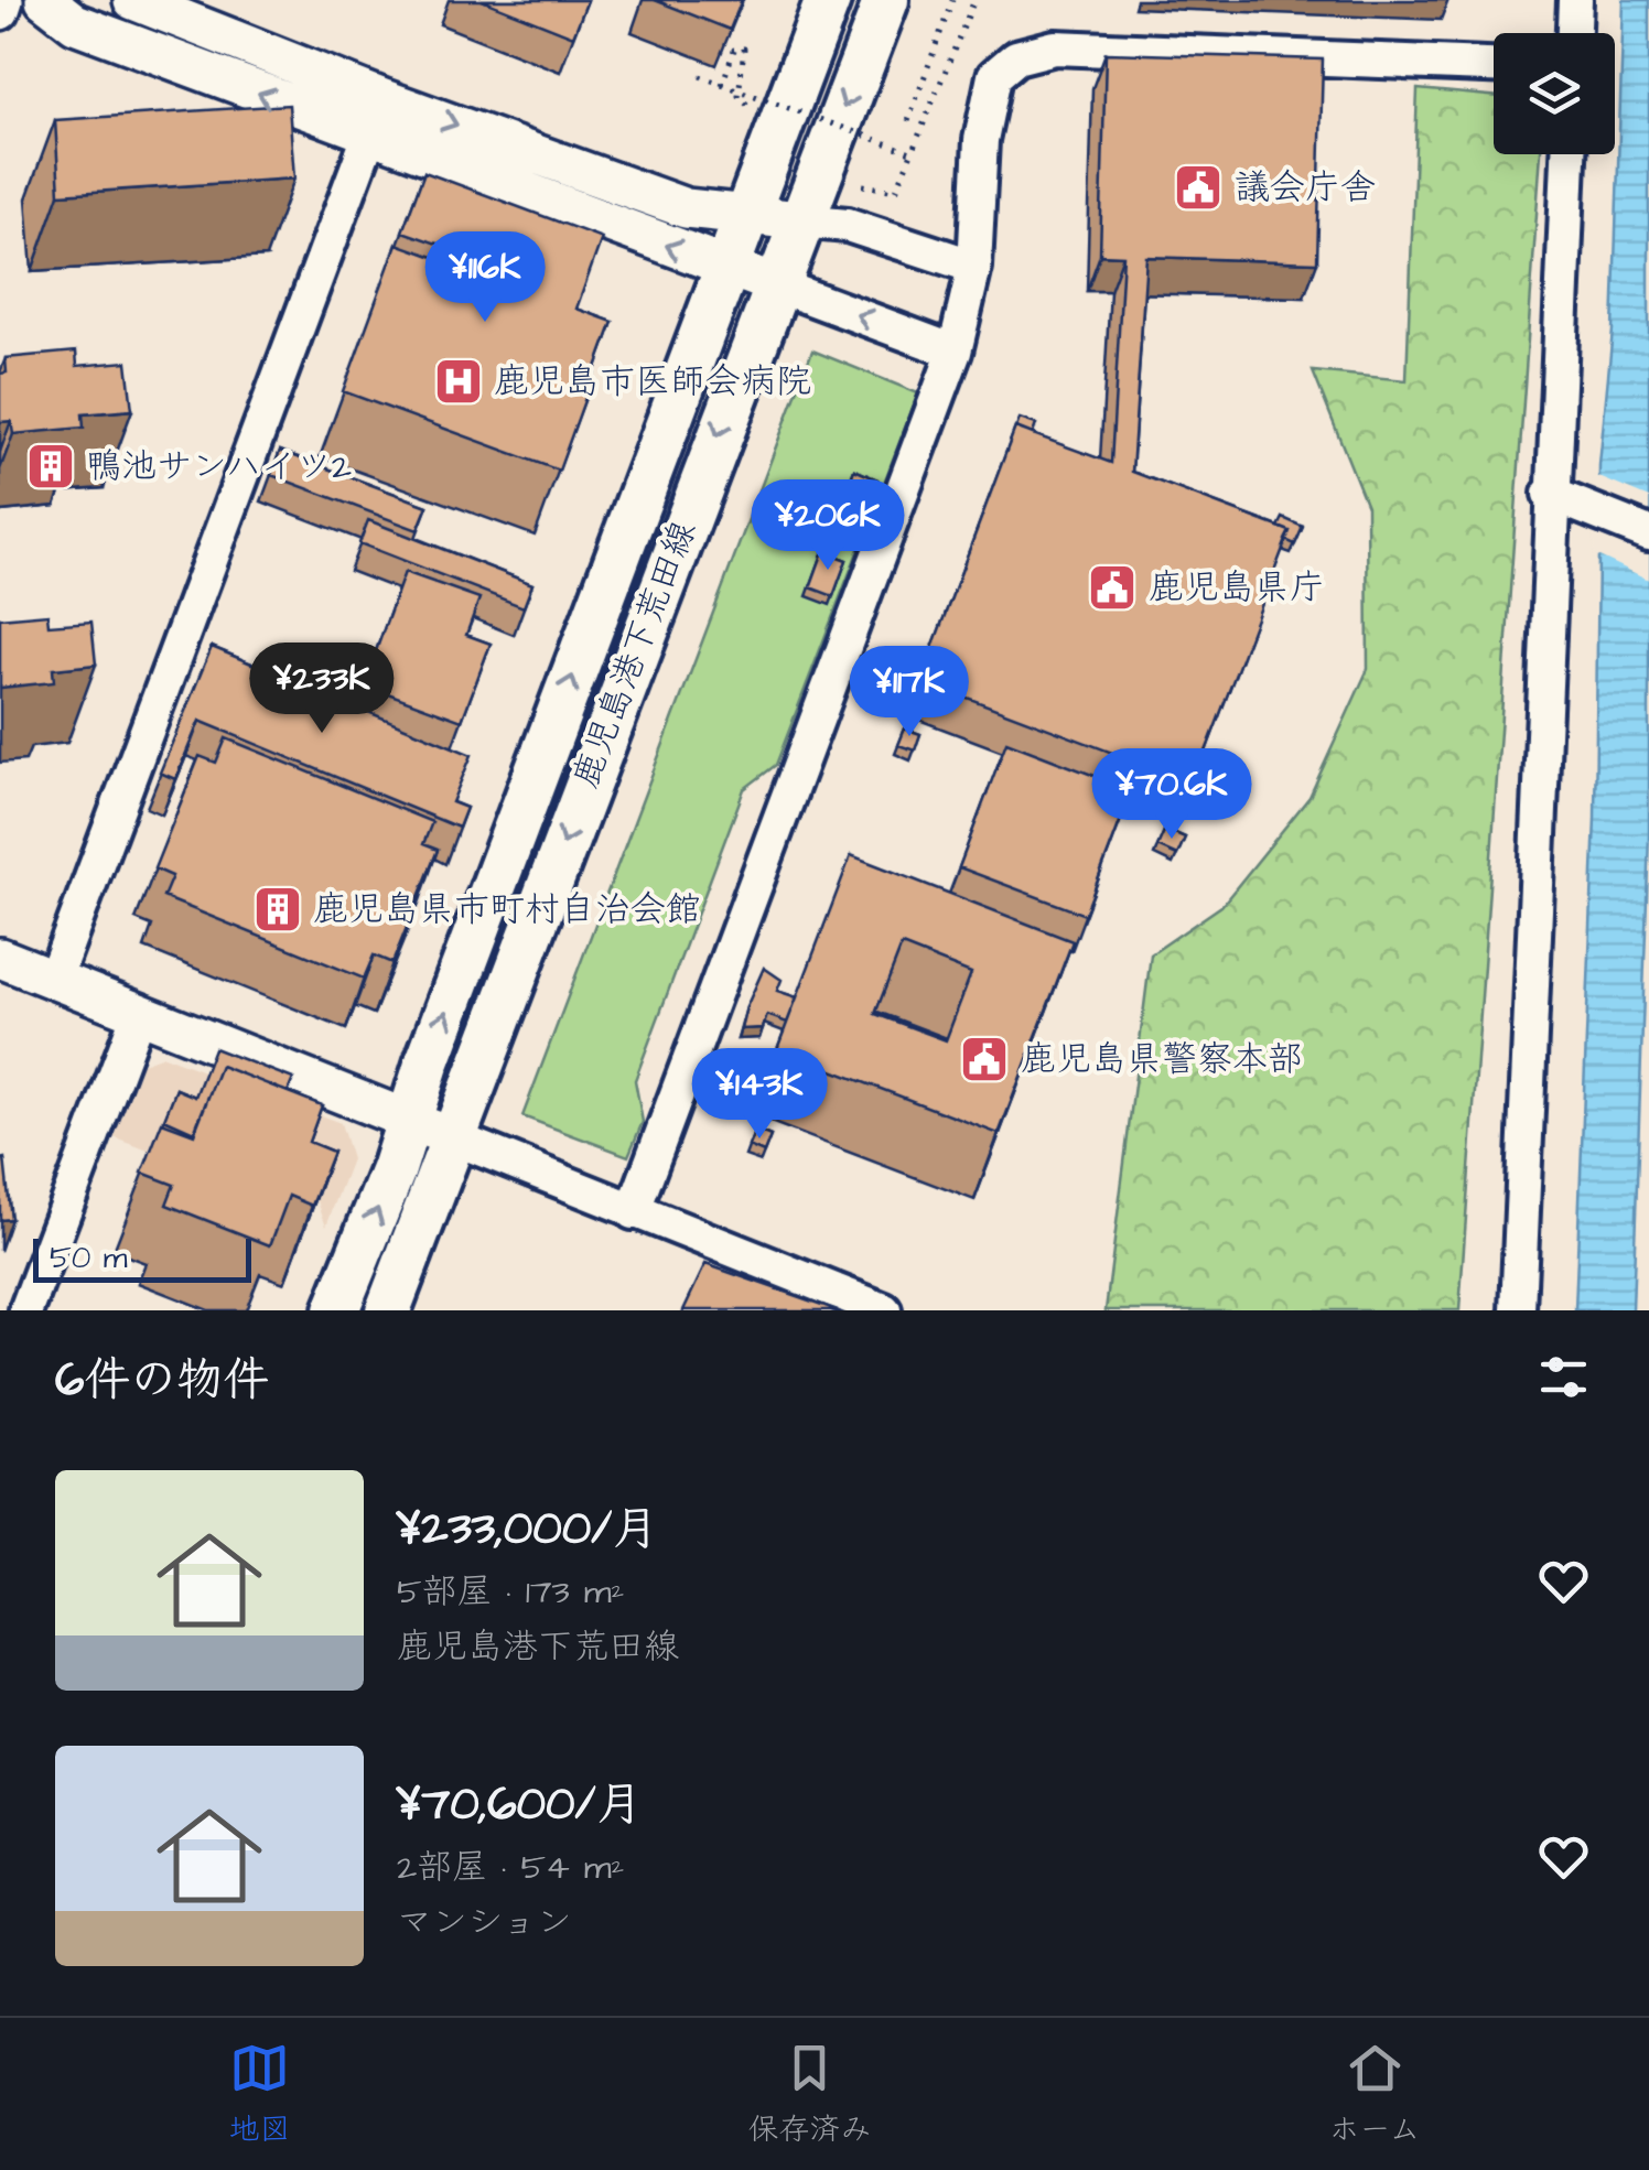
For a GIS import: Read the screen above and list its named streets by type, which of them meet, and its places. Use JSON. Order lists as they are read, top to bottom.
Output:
{
  "streets": {
    "main road": ["鹿児島港下荒田線"]
  },
  "places": {
    "public building": ["議会庁舎", "鹿児島県庁", "鹿児島県警察本部"],
    "hospital": ["鹿児島市医師会病院"],
    "building": ["鴨池サンハイツ2", "鹿児島県市町村自治会館"]
  },
  "scale_bar": "50 m",
  "page": {
    "price": [
      "¥116K",
      "¥206K",
      "¥233K",
      "¥117K",
      "¥70.6K",
      "¥143K"
    ],
    "scale": "50 m",
    "heading": "6件の物件",
    "list": [
      {
        "name": "¥233,000/月",
        "note": "5部屋 · 173 m² · 鹿児島港下荒田線"
      },
      {
        "name": "¥70,600/月",
        "note": "2部屋 · 54 m² · マンション"
      }
    ],
    "tabs": ["地図", "保存済み", "ホーム"]
  }
}
